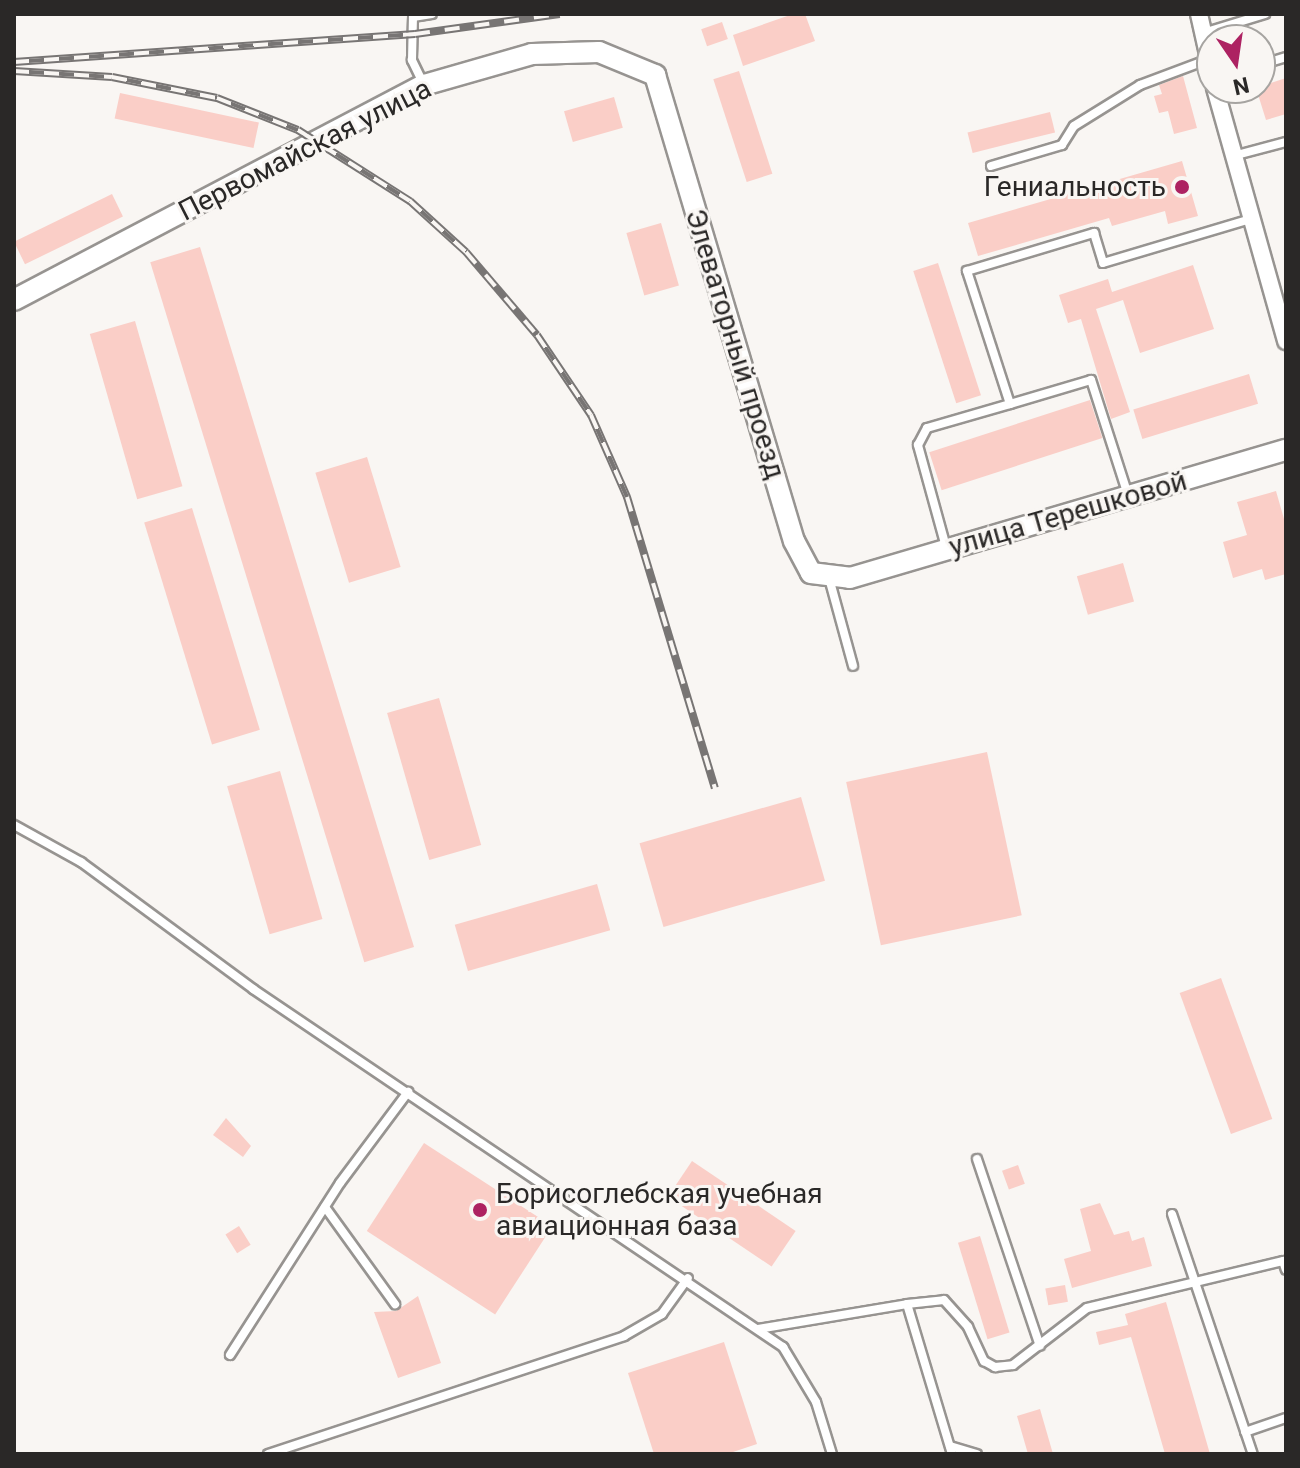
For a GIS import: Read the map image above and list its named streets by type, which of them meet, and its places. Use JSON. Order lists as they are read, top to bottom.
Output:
{
  "streets": {
    "street": ["Первомайская улица", "Элеваторный проезд", "улица Терешковой"]
  },
  "crossings": [
    ["Первомайская улица", "Элеваторный проезд"],
    ["Элеваторный проезд", "улица Терешковой"]
  ],
  "places": ["Гениальность", "Борисоглебская учебная авиационная база"],
  "north": "bottom"
}
